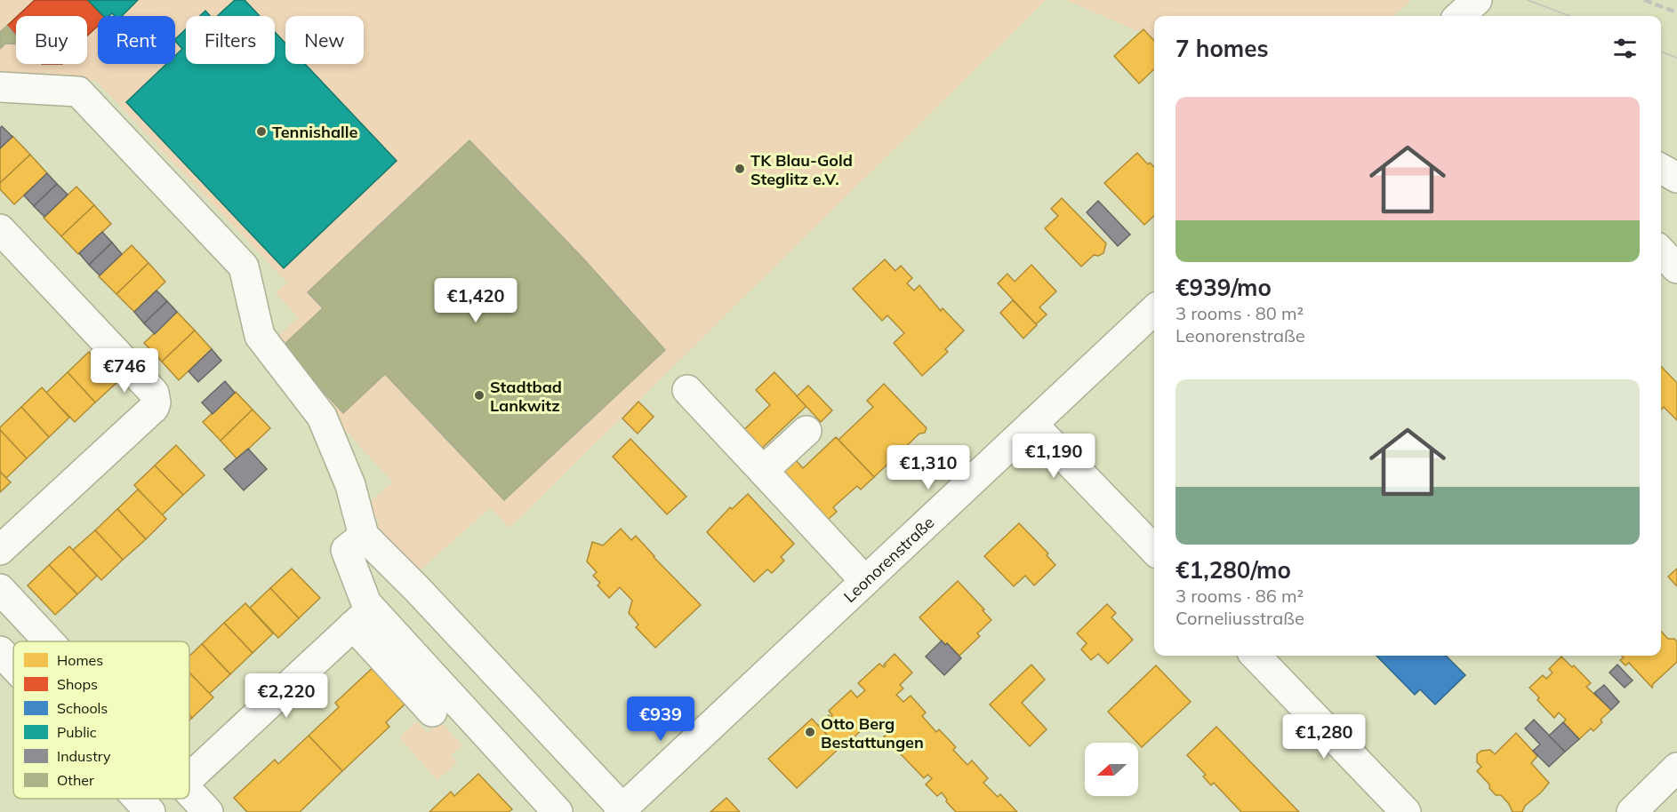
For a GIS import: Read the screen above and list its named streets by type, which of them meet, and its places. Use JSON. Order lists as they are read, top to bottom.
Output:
{
  "streets": {
    "street": ["Leonorenstraße"]
  },
  "places": [
    "Tennishalle",
    "TK Blau-Gold Steglitz e.V.",
    "Stadtbad Lankwitz",
    "Otto Berg Bestattungen"
  ],
  "legend": [
    "Homes",
    "Shops",
    "Schools",
    "Public",
    "Industry",
    "Other"
  ],
  "north": "left",
  "page": {
    "chip": [
      "Buy",
      "Rent",
      "Filters",
      "New"
    ],
    "heading": "7 homes",
    "list": [
      {
        "name": "€939/mo",
        "note": "3 rooms · 80 m² · Leonorenstraße"
      },
      {
        "name": "€1,280/mo",
        "note": "3 rooms · 86 m² · Corneliusstraße"
      }
    ],
    "price": [
      "€1,420",
      "€746",
      "€1,190",
      "€1,310",
      "€2,220",
      "€939",
      "€1,280"
    ]
  }
}
